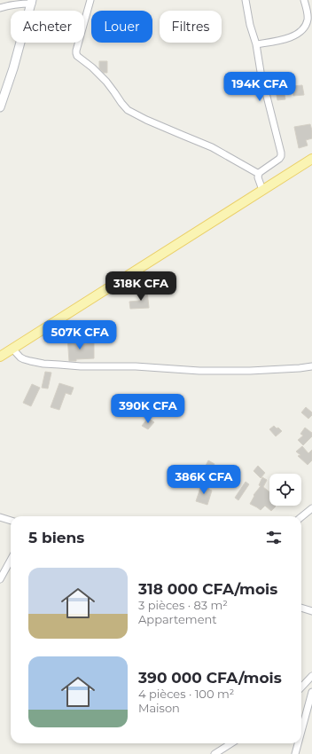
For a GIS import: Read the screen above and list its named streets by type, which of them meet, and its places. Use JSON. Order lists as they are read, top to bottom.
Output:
{
  "page": {
    "chip": ["Acheter", "Louer", "Filtres"],
    "price": [
      "194K CFA",
      "318K CFA",
      "507K CFA",
      "390K CFA",
      "386K CFA"
    ],
    "heading": "5 biens",
    "list": [
      {
        "name": "318 000 CFA/mois",
        "note": "3 pièces · 83 m² · Appartement"
      },
      {
        "name": "390 000 CFA/mois",
        "note": "4 pièces · 100 m² · Maison"
      }
    ]
  }
}
